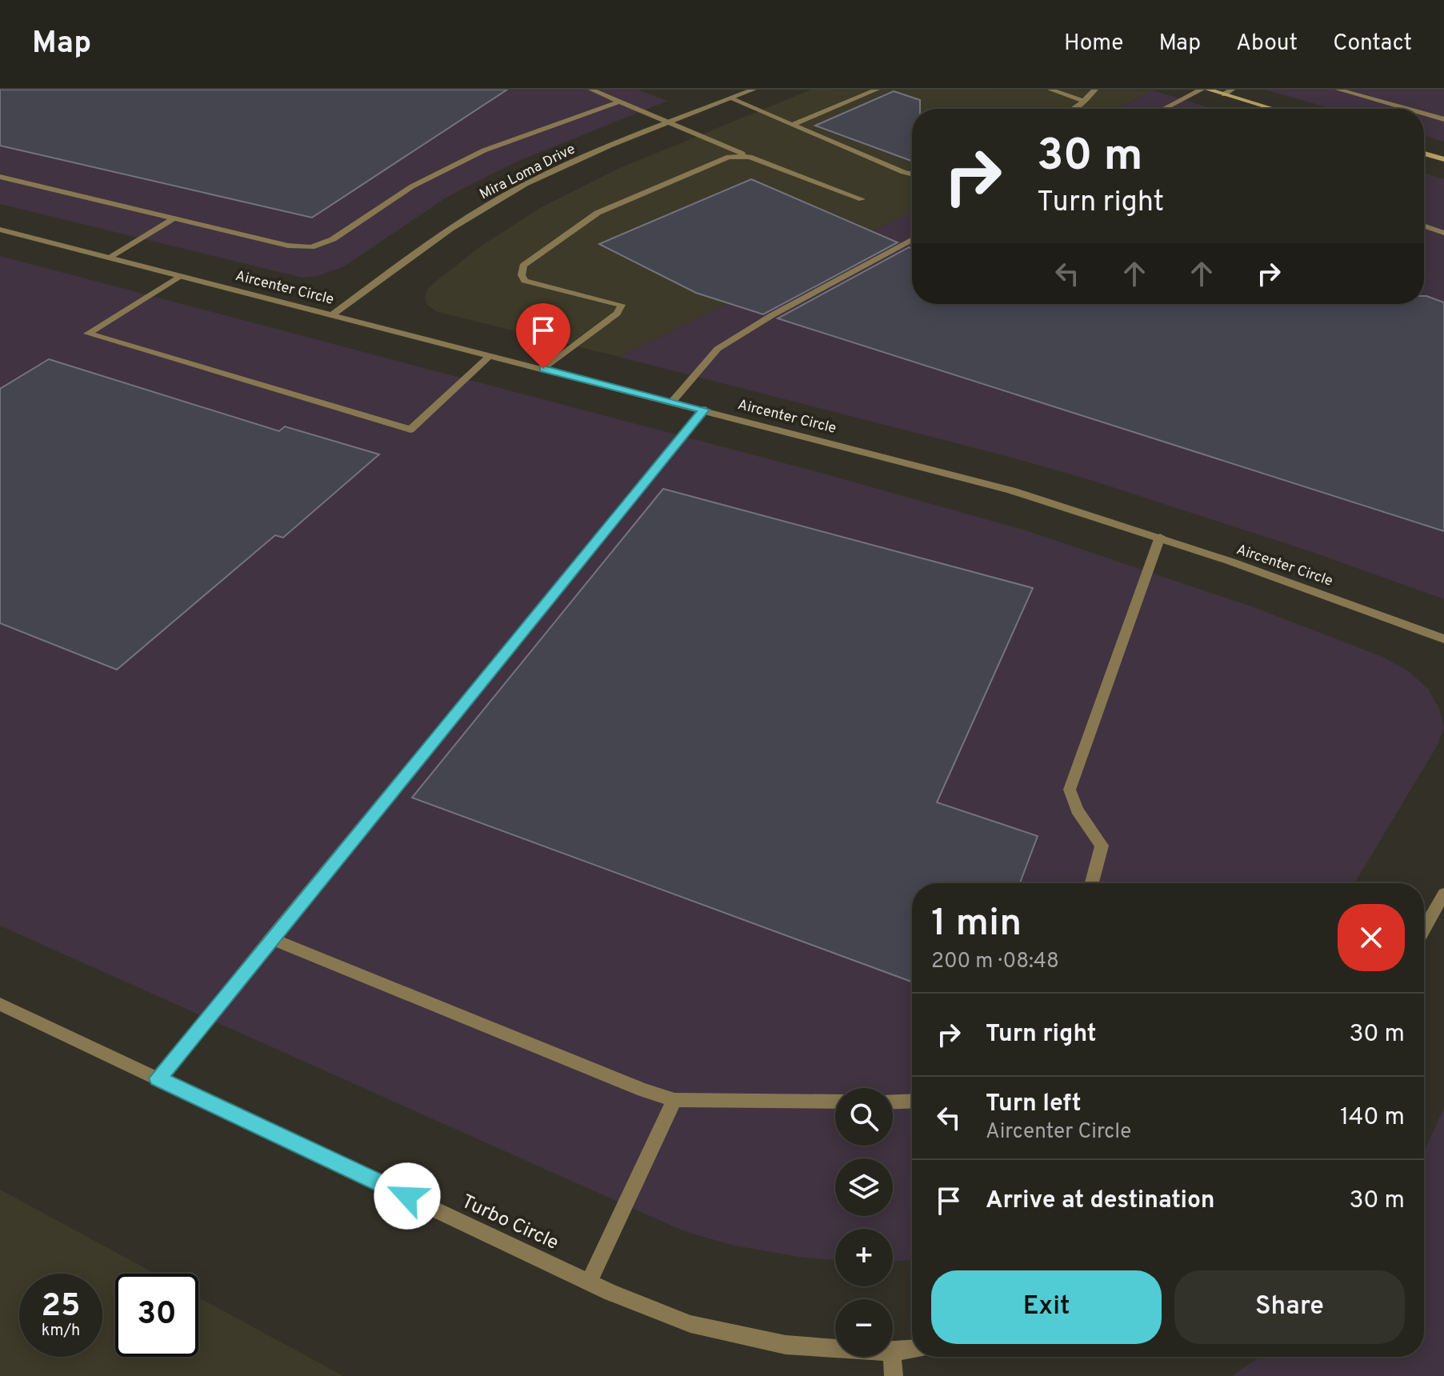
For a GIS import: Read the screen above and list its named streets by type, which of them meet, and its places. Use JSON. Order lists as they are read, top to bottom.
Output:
{
  "streets": {
    "street": ["Mira Loma Drive", "Aircenter Circle", "Turbo Circle"]
  },
  "crossings": [
    ["Mira Loma Drive", "Aircenter Circle"]
  ],
  "page": {
    "header": "Map",
    "nav": [
      "Home",
      "Map",
      "About",
      "Contact"
    ],
    "turn": ["30 m", "Turn right"],
    "heading": ["1 min", "200 m · 08:48"],
    "list": [
      {
        "name": "Turn right",
        "value": "30 m"
      },
      {
        "name": "Turn left",
        "note": "Aircenter Circle",
        "value": "140 m"
      },
      {
        "name": "Arrive at destination",
        "value": "30 m"
      }
    ],
    "map_buttons": ["+", "−"],
    "buttons": ["Exit", "Share"],
    "speed": "25 km/h",
    "limit": "30"
  }
}
